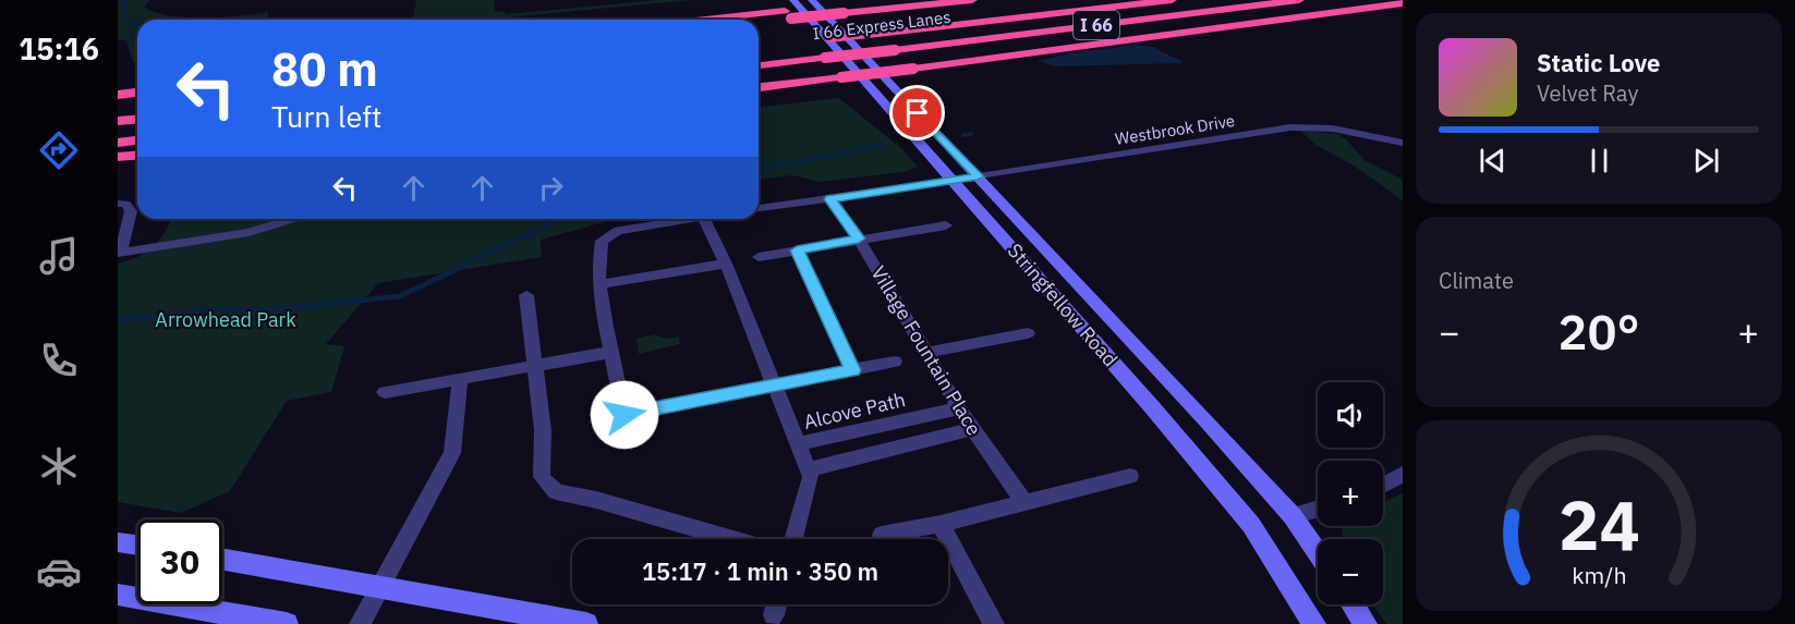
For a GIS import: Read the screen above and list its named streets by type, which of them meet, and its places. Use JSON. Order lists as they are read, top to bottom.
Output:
{
  "streets": {
    "highway": ["I 66 Express Lanes", "I 66"],
    "main road": ["Stringfellow Road"],
    "street": ["Westbrook Drive", "Village Fountain Place", "Alcove Path"]
  },
  "crossings": [
    ["I 66 Express Lanes", "I 66"],
    ["I 66 Express Lanes", "Stringfellow Road"],
    ["I 66", "Stringfellow Road"],
    ["Westbrook Drive", "Stringfellow Road"],
    ["Westbrook Drive", "Village Fountain Place"],
    ["Village Fountain Place", "Alcove Path"]
  ],
  "parks": ["Arrowhead Park"],
  "page": {
    "tabs": "15:16",
    "turn": ["80 m", "Turn left"],
    "song": ["Static Love", "Velvet Ray"],
    "tile": "Climate",
    "heat": ["−", "20°", "+"],
    "map_buttons": ["+", "−"],
    "limit": "30",
    "trip": "15:17 · 1 min · 350 m",
    "gauge": ["24", "km/h"]
  }
}
